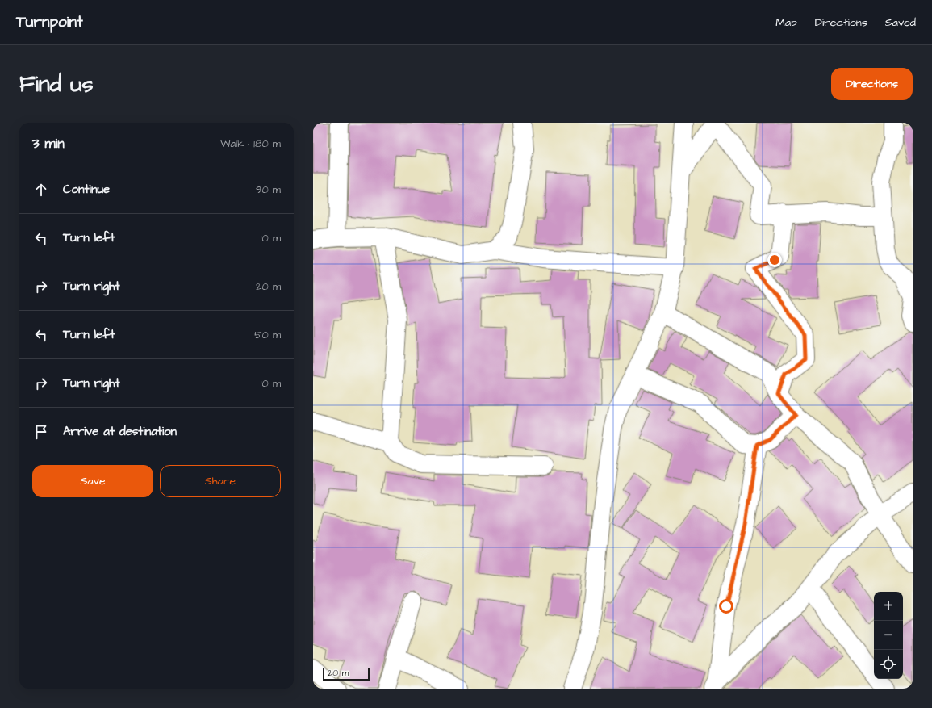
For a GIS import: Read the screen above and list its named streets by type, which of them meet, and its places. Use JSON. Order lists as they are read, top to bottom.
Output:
{
  "scale_bar": "20 m",
  "page": {
    "header": "Turnpoint",
    "nav": ["Map", "Directions", "Saved"],
    "buttons": [
      "Directions",
      ["Save", "Share"]
    ],
    "title": "Find us",
    "heading": ["3 min", "Walk · 180 m"],
    "list": [
      ["Continue", "90 m"],
      ["Turn left", "10 m"],
      ["Turn right", "20 m"],
      ["Turn left", "50 m"],
      ["Turn right", "10 m"],
      "Arrive at destination"
    ],
    "map_buttons": ["+", "−"],
    "scale": "20 m"
  }
}
